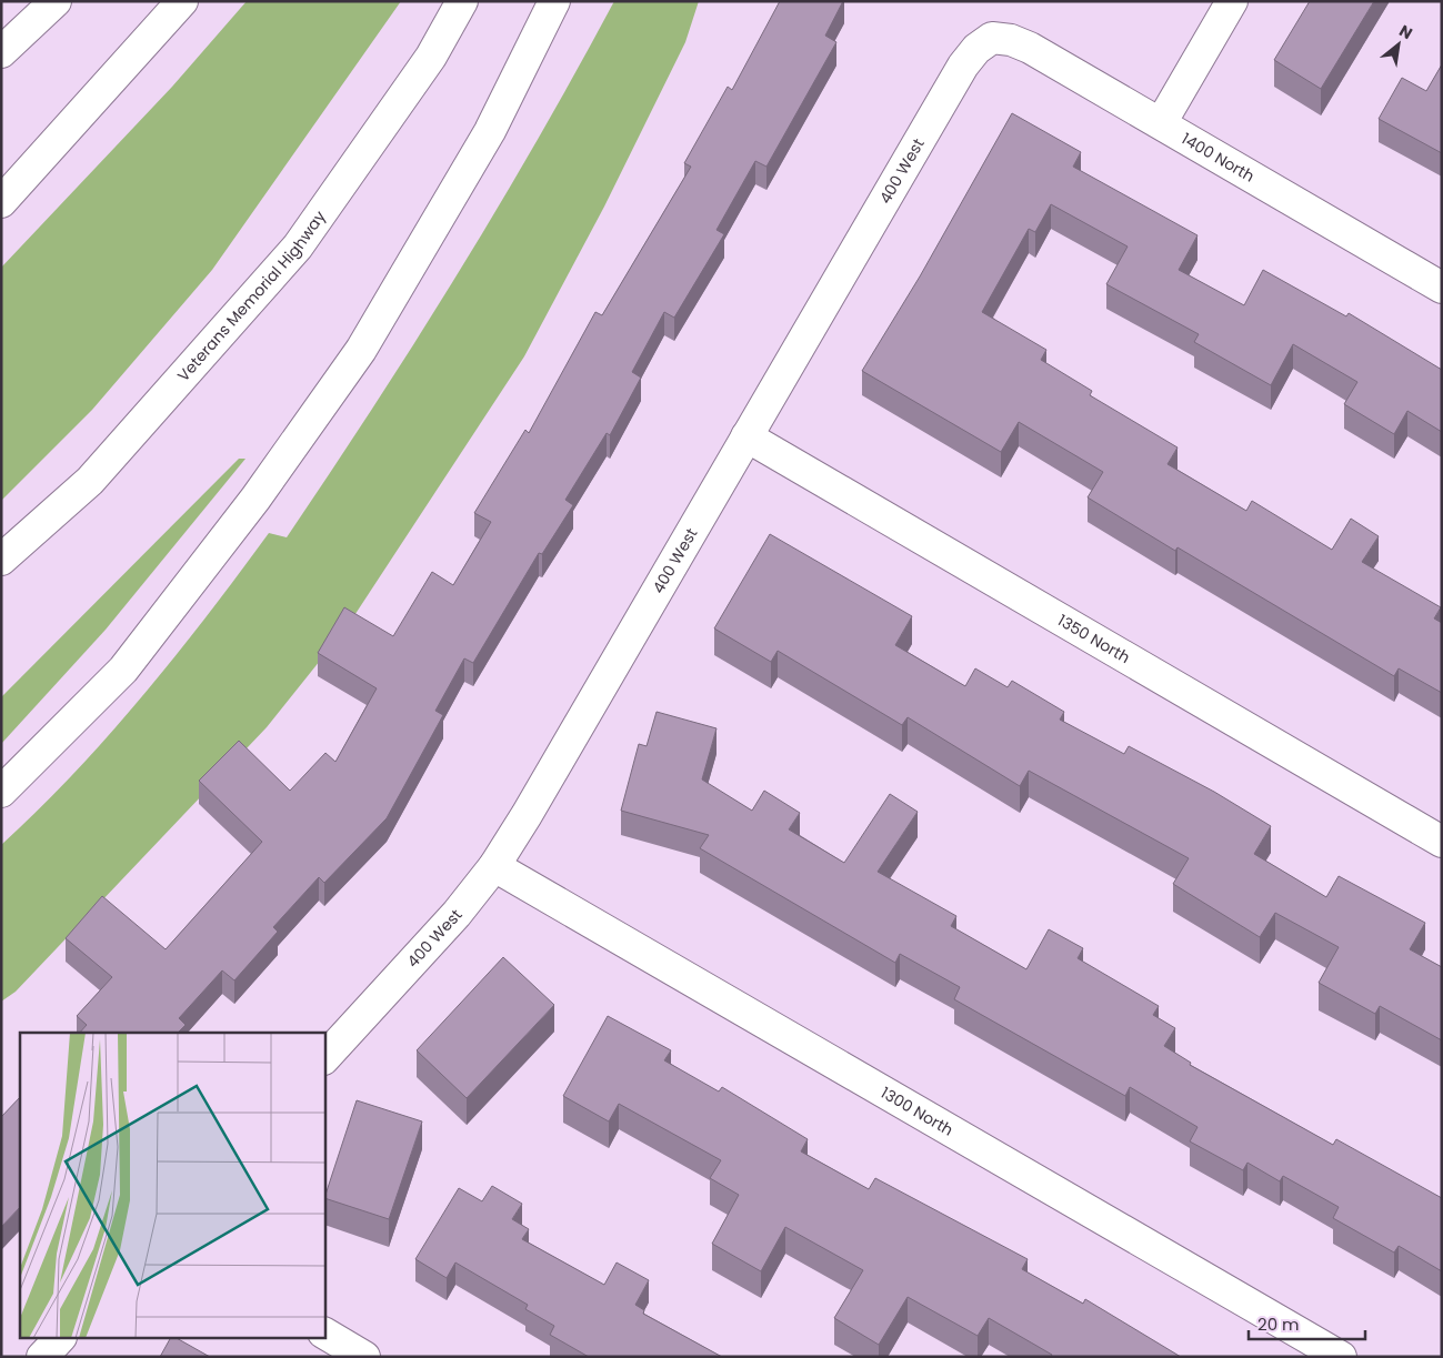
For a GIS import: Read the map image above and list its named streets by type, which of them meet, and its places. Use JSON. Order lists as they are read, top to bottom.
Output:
{
  "streets": {
    "main road": [
      "1400 North",
      "400 West",
      "Veterans Memorial Highway",
      "1350 North",
      "1300 North"
    ]
  },
  "crossings": [
    ["1400 North", "400 West"],
    ["400 West", "1350 North"],
    ["400 West", "1300 North"]
  ],
  "scale_bar": "20 m",
  "north": "top right"
}
